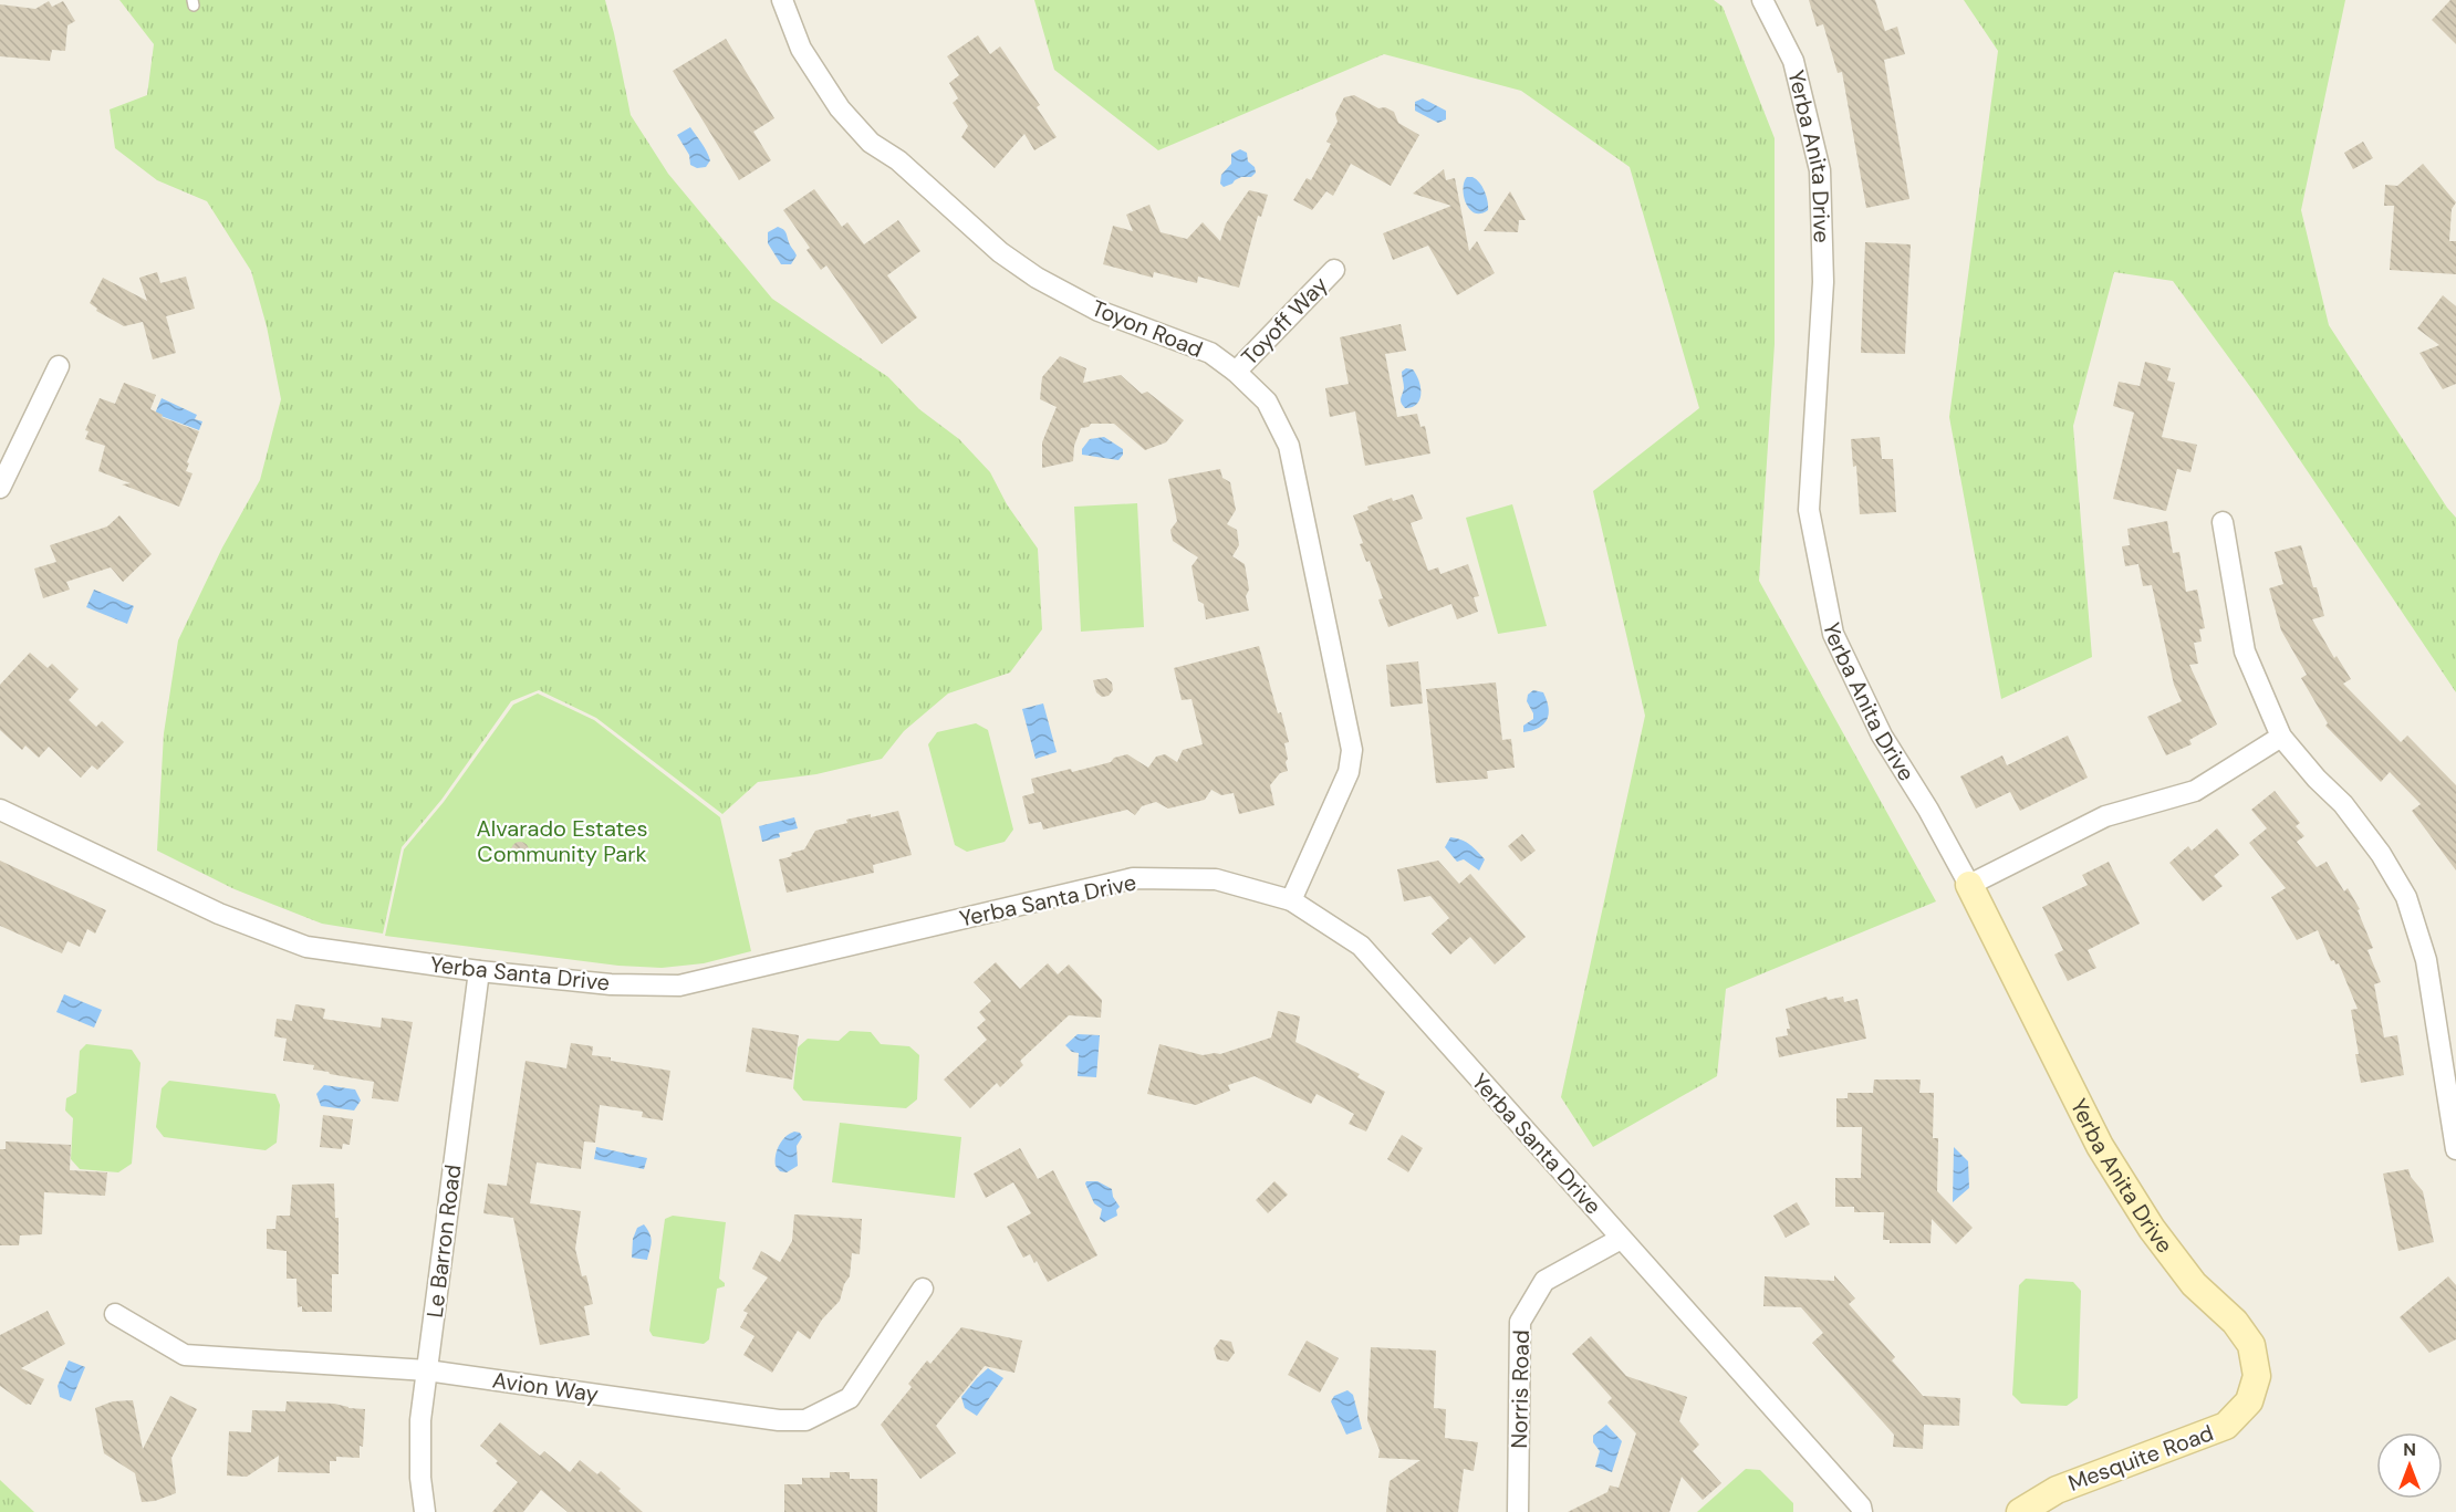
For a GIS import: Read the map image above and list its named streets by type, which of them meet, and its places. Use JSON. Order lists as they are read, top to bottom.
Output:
{
  "streets": {
    "street": [
      "Yerba Anita Drive",
      "Toyoff Way",
      "Toyon Road",
      "Yerba Santa Drive",
      "Le Barron Road",
      "Avion Way",
      "Norris Road",
      "Mesquite Road"
    ]
  },
  "crossings": [
    ["Yerba Anita Drive", "Mesquite Road"],
    ["Toyoff Way", "Toyon Road"],
    ["Toyon Road", "Yerba Santa Drive"],
    ["Yerba Santa Drive", "Le Barron Road"],
    ["Yerba Santa Drive", "Norris Road"],
    ["Le Barron Road", "Avion Way"]
  ],
  "parks": ["Alvarado Estates Community Park"],
  "north": "top"
}
